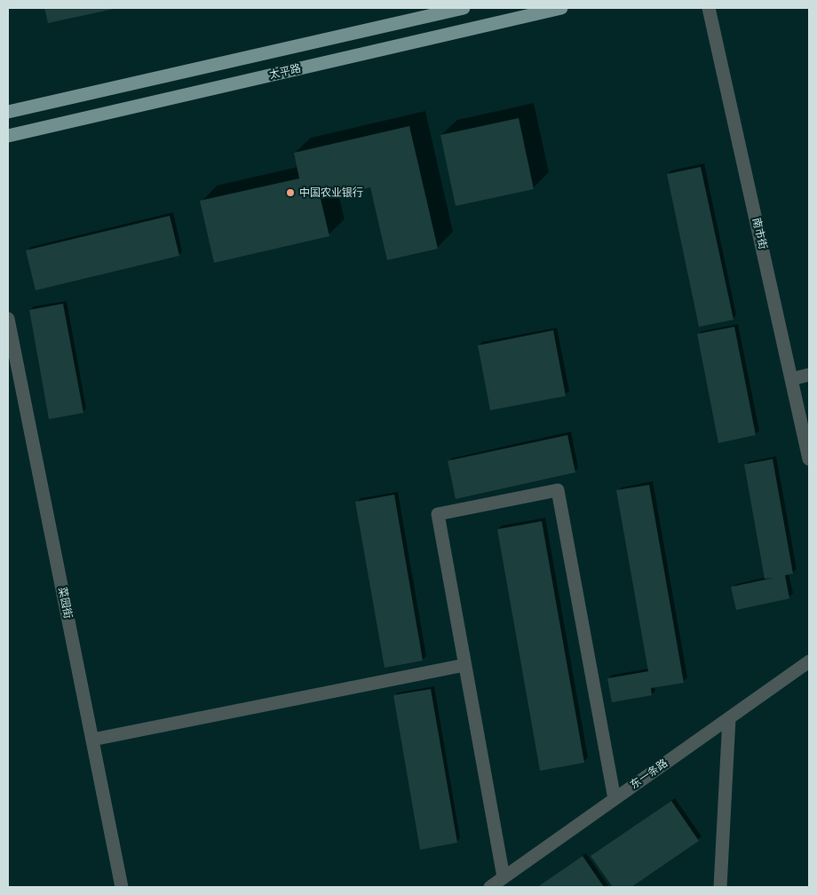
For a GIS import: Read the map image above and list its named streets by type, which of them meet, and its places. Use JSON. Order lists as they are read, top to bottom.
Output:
{
  "streets": {
    "main road": ["太平路"],
    "street": ["南市街", "菜园街", "东一条路"]
  },
  "places": ["中国农业银行"]
}
